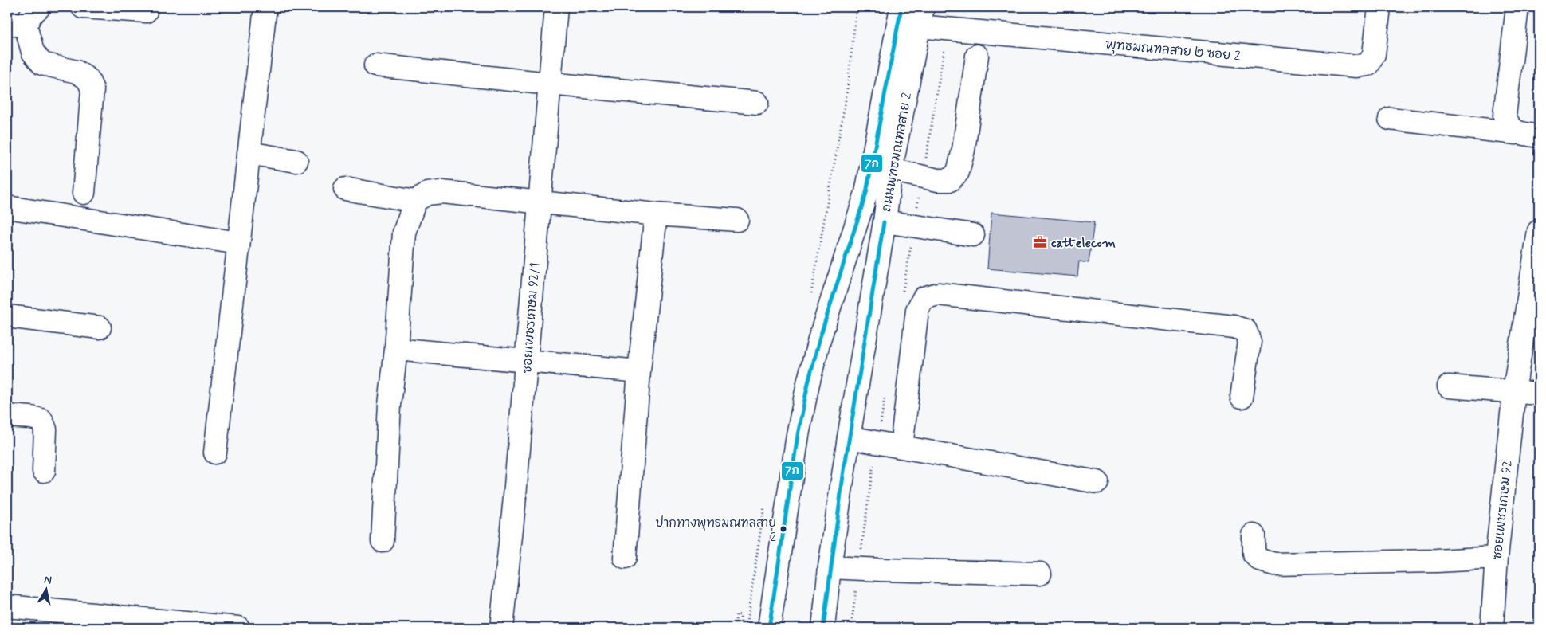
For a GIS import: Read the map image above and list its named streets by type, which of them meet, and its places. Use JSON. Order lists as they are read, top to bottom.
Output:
{
  "streets": {
    "street": [
      "พุทธมณฑลสาย ๒ ซอย 2",
      "ถนนพุทธมณฑลสาย 2",
      "ซอยเพชรเกษม 92/1",
      "ซอยเพชรเกษม 92"
    ]
  },
  "crossings": [
    ["พุทธมณฑลสาย ๒ ซอย 2", "ถนนพุทธมณฑลสาย 2"]
  ],
  "places": {
    "office": ["cattelecom"],
    "other": ["ปากทางพุทธมณฑลสาย 2"]
  },
  "lines": ["transit line 7ก"],
  "north": "top"
}
